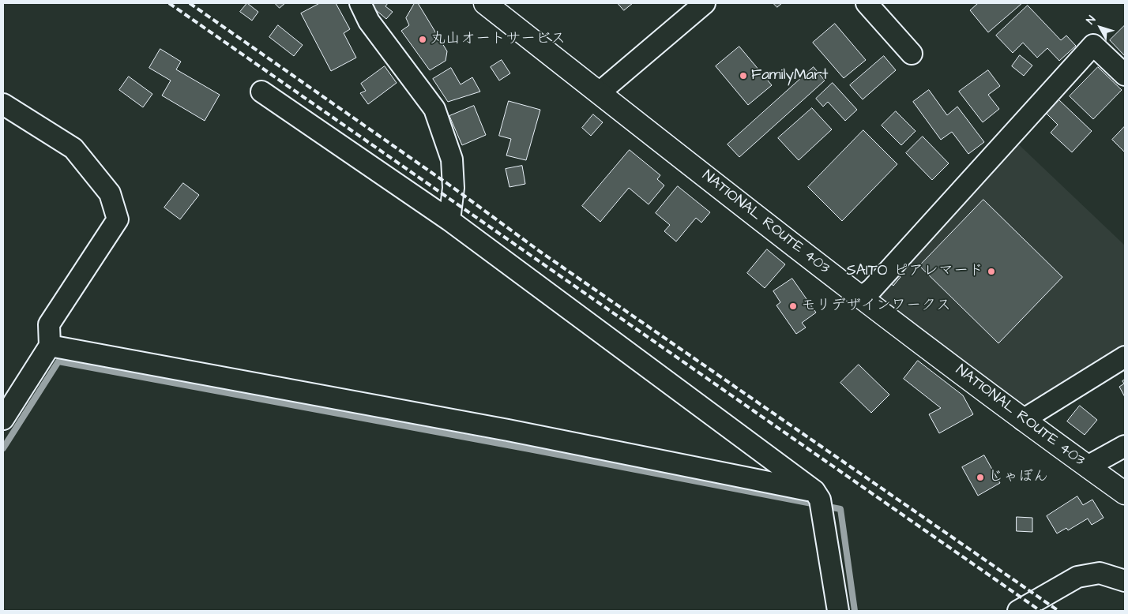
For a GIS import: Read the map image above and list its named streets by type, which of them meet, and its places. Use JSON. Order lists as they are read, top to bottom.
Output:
{
  "streets": {
    "highway": ["NATIONAL ROUTE 403"]
  },
  "places": [
    "丸山オートサービス",
    "FamilyMart",
    "SAITO ピアレマード",
    "モリデザインワークス",
    "じゃぼん"
  ],
  "north": "top left"
}
